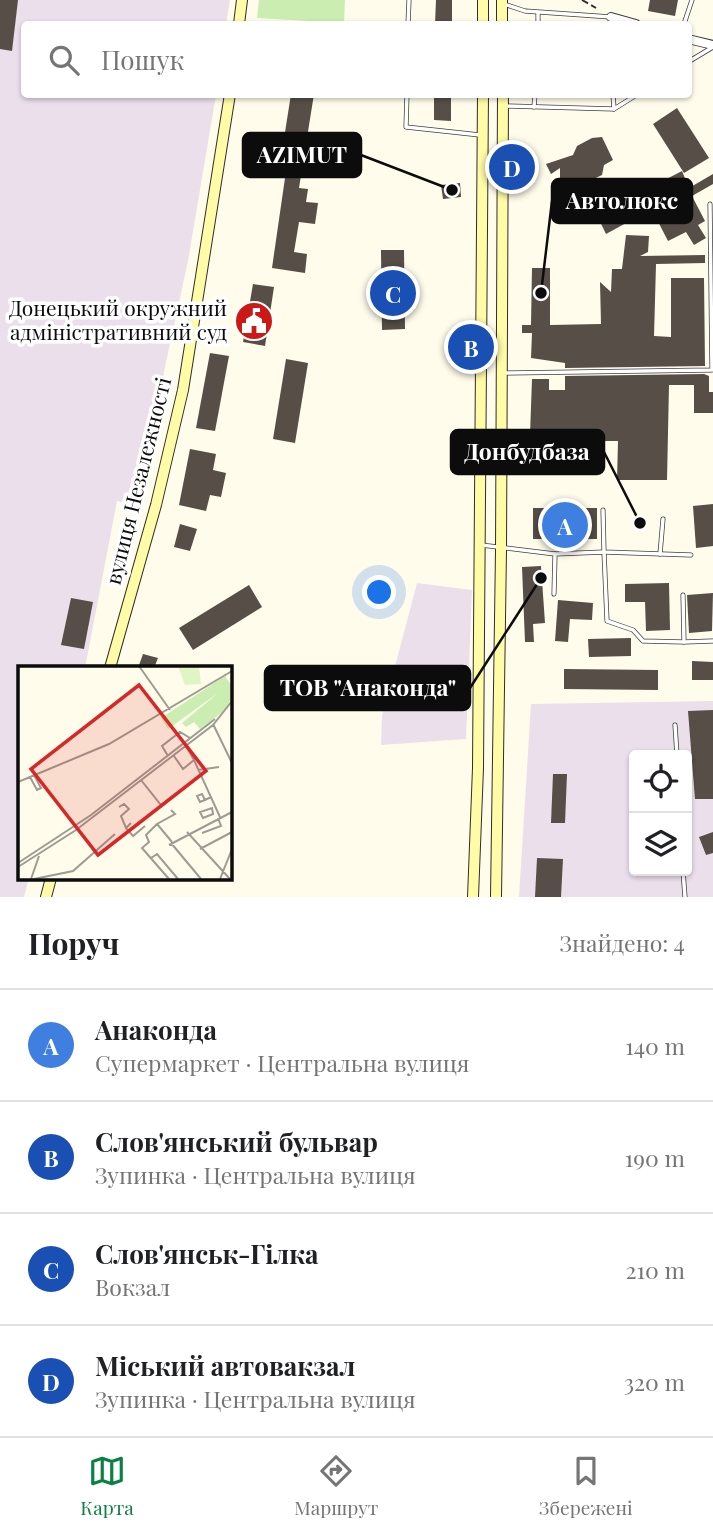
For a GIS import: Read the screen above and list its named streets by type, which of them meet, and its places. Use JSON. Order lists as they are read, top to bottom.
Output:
{
  "streets": {
    "street": ["вулиця Незалежності"]
  },
  "places": {
    "other": [
      "AZIMUT",
      "Автолюкс",
      "Донбудбаза",
      "ТОВ \"Анаконда\""
    ],
    "public building": ["Донецький окружний адміністративний суд"]
  },
  "page": {
    "search": "Пошук",
    "pins": [
      "D",
      "C",
      "B",
      "A"
    ],
    "heading": ["Поруч", "Знайдено: 4"],
    "list": [
      {
        "mark": "A",
        "name": "Анаконда",
        "note": "Супермаркет · Центральна вулиця",
        "value": "140 m"
      },
      {
        "mark": "B",
        "name": "Слов'янський бульвар",
        "note": "Зупинка · Центральна вулиця",
        "value": "190 m"
      },
      {
        "mark": "C",
        "name": "Слов'янськ-Гілка",
        "note": "Вокзал",
        "value": "210 m"
      },
      {
        "mark": "D",
        "name": "Міський автовакзал",
        "note": "Зупинка · Центральна вулиця",
        "value": "320 m"
      }
    ],
    "nav": ["Карта", "Маршрут", "Збережені"]
  }
}
